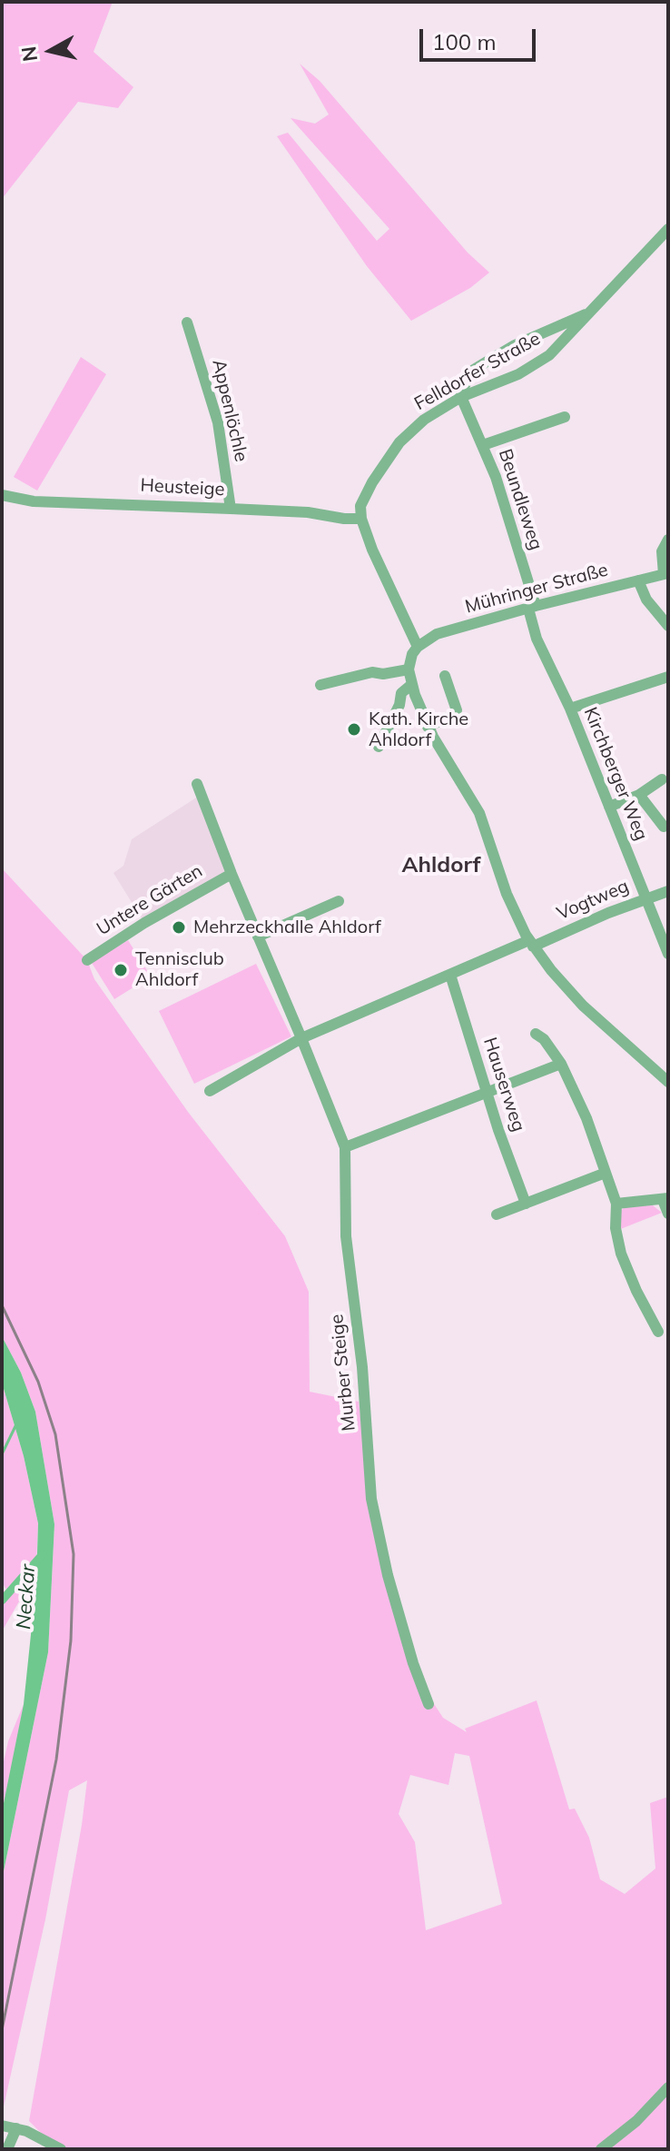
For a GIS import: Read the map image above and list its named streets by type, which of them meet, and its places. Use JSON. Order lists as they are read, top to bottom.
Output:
{
  "streets": {
    "street": [
      "Felldorfer Straße",
      "Appenlöchle",
      "Heusteige",
      "Beundleweg",
      "Mühringer Straße",
      "Kirchberger Weg",
      "Untere Gärten",
      "Vogtweg",
      "Hauserweg",
      "Murber Steige"
    ]
  },
  "crossings": [
    ["Felldorfer Straße", "Heusteige"],
    ["Felldorfer Straße", "Beundleweg"],
    ["Appenlöchle", "Heusteige"],
    ["Beundleweg", "Mühringer Straße"],
    ["Beundleweg", "Kirchberger Weg"],
    ["Mühringer Straße", "Kirchberger Weg"],
    ["Kirchberger Weg", "Vogtweg"],
    ["Untere Gärten", "Murber Steige"]
  ],
  "districts": ["Ahldorf"],
  "water": ["Neckar"],
  "places": ["Kath. Kirche Ahldorf", "Mehrzeckhalle Ahldorf", "Tennisclub Ahldorf"],
  "scale_bar": "100 m",
  "north": "left"
}
